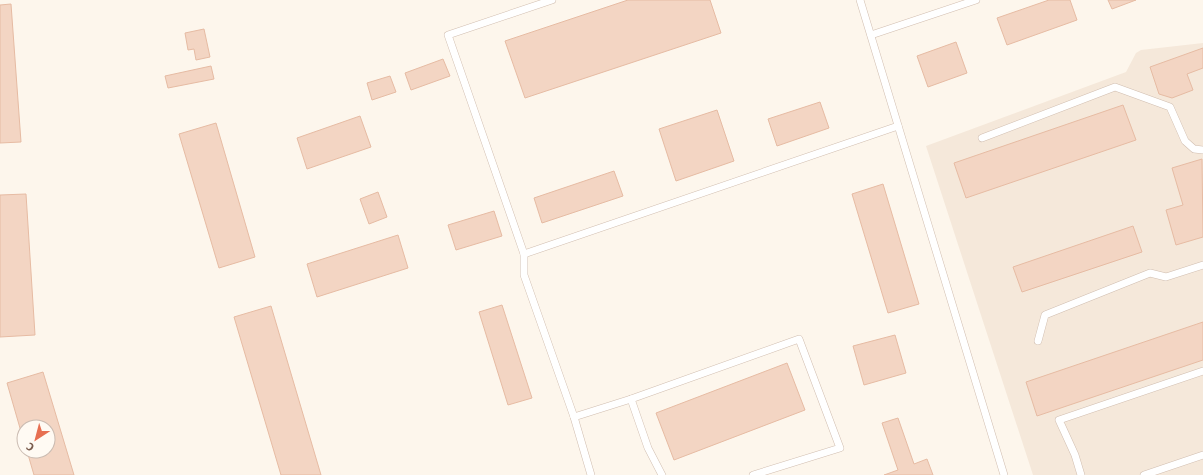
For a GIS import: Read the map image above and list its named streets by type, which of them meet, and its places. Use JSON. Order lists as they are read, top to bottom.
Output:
{
  "north": "bottom left"
}
